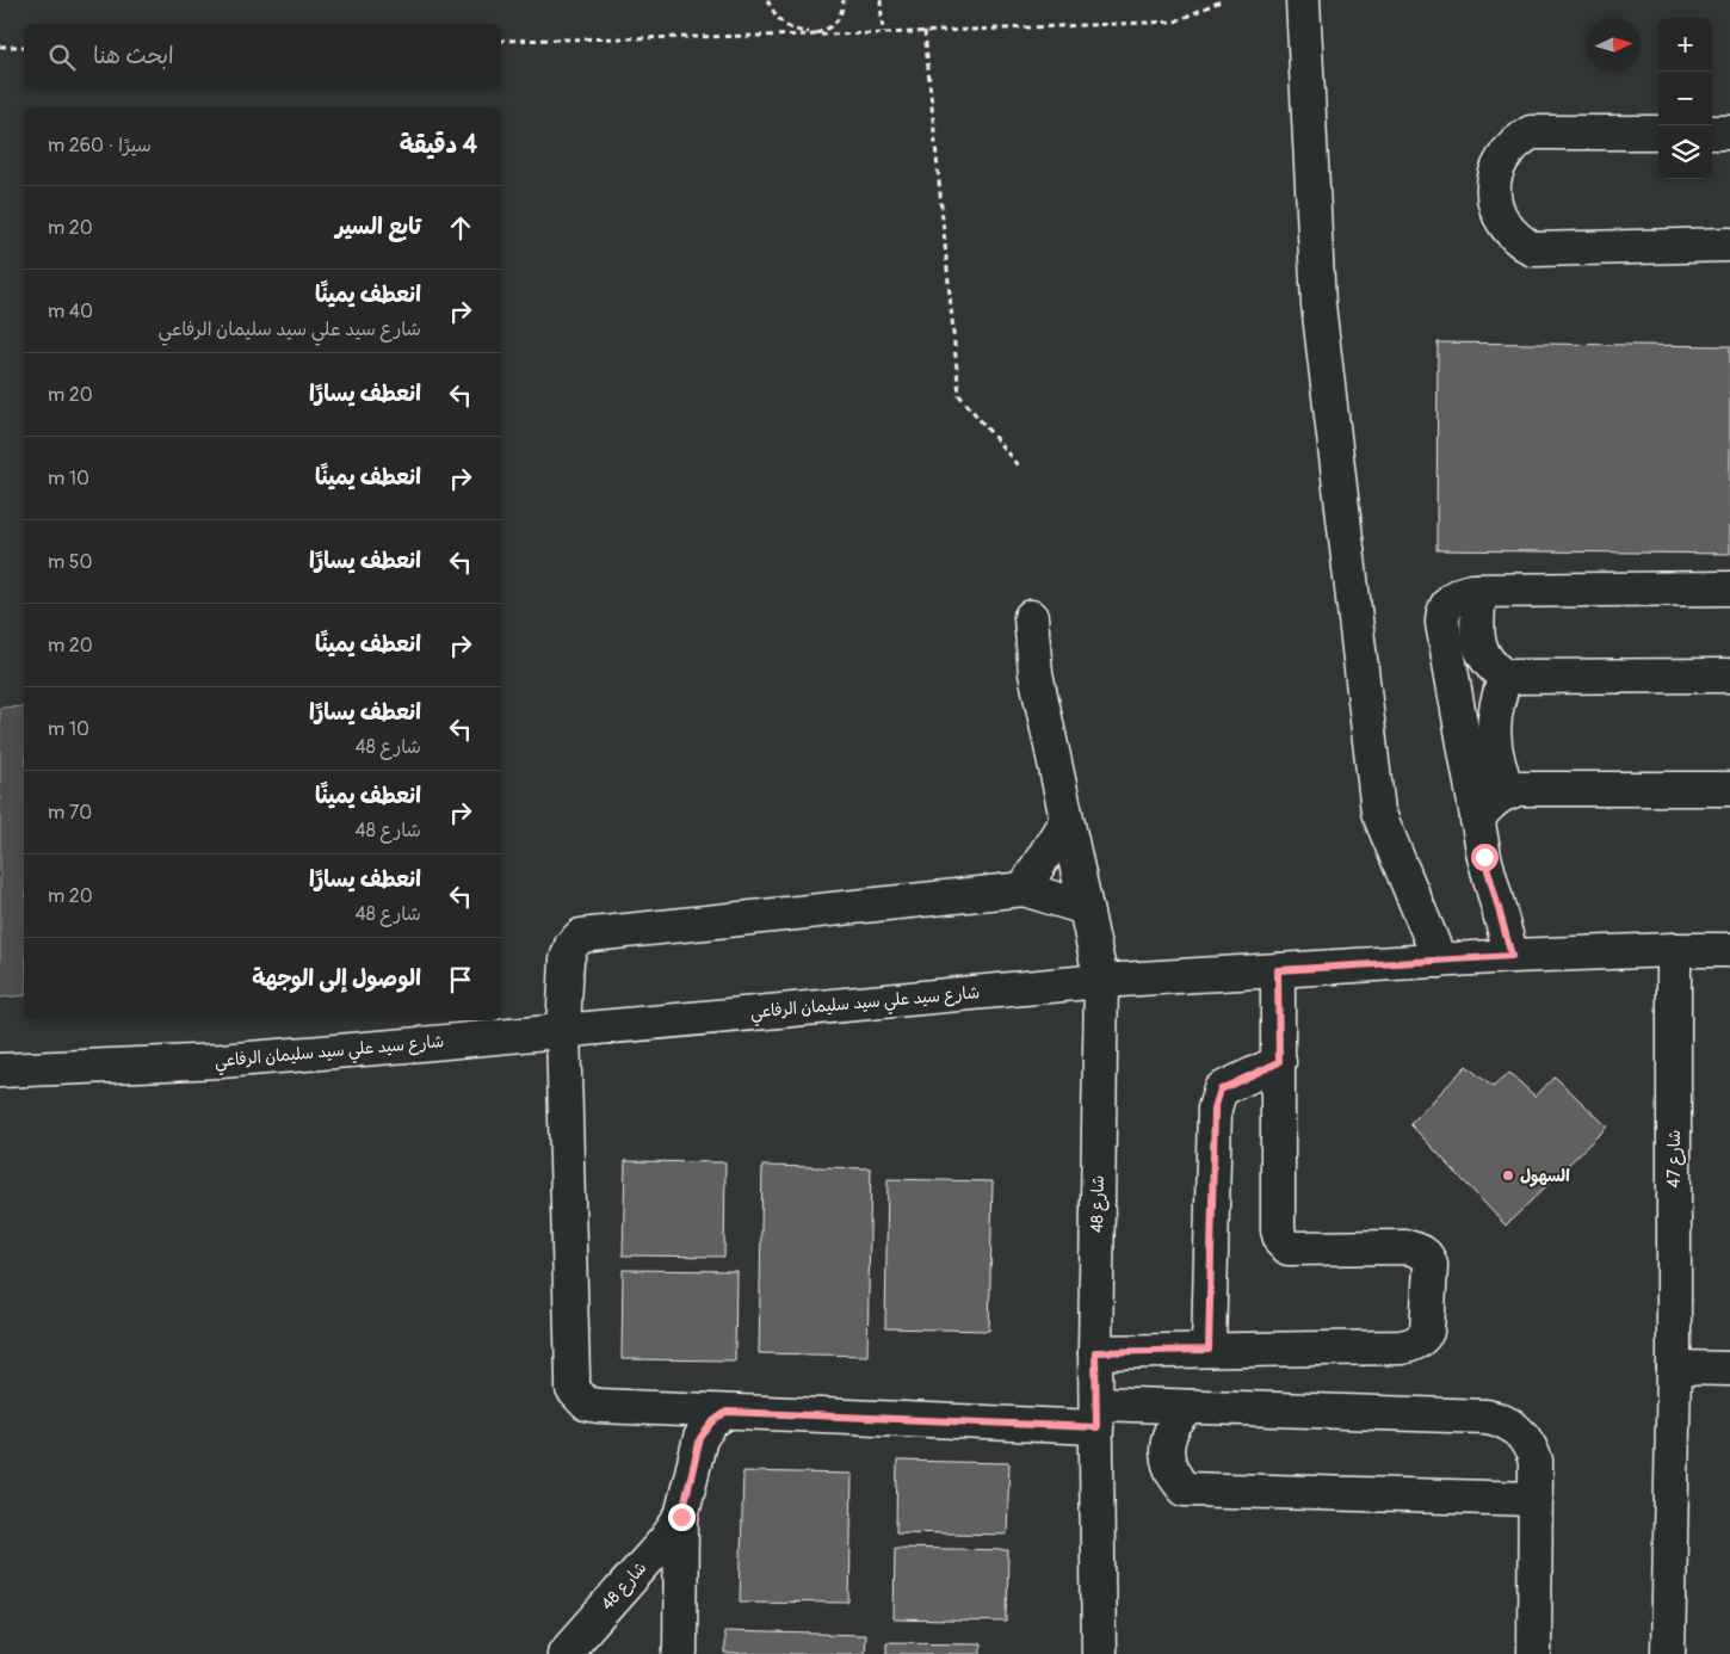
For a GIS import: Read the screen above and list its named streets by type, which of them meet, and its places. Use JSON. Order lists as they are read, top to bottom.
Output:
{
  "streets": {
    "street": ["شارع سيد علي سيد سليمان الرفاعي", "شارع 47", "شارع 48"]
  },
  "crossings": [
    ["شارع سيد علي سيد سليمان الرفاعي", "شارع 47"],
    ["شارع سيد علي سيد سليمان الرفاعي", "شارع 48"]
  ],
  "places": ["السهول"],
  "north": "right",
  "page": {
    "map_buttons": ["+", "−"],
    "search": "ابحث هنا",
    "heading": ["4 دقيقة", "سيرًا · 260 m"],
    "list": [
      ["تابع السير", "20 m"],
      ["انعطف يمينًا", "شارع سيد علي سيد سليمان الرفاعي", "40 m"],
      ["انعطف يسارًا", "20 m"],
      ["انعطف يمينًا", "10 m"],
      ["انعطف يسارًا", "50 m"],
      ["انعطف يمينًا", "20 m"],
      ["انعطف يسارًا", "شارع 48", "10 m"],
      ["انعطف يمينًا", "شارع 48", "70 m"],
      ["انعطف يسارًا", "شارع 48", "20 m"],
      "الوصول إلى الوجهة"
    ]
  }
}
